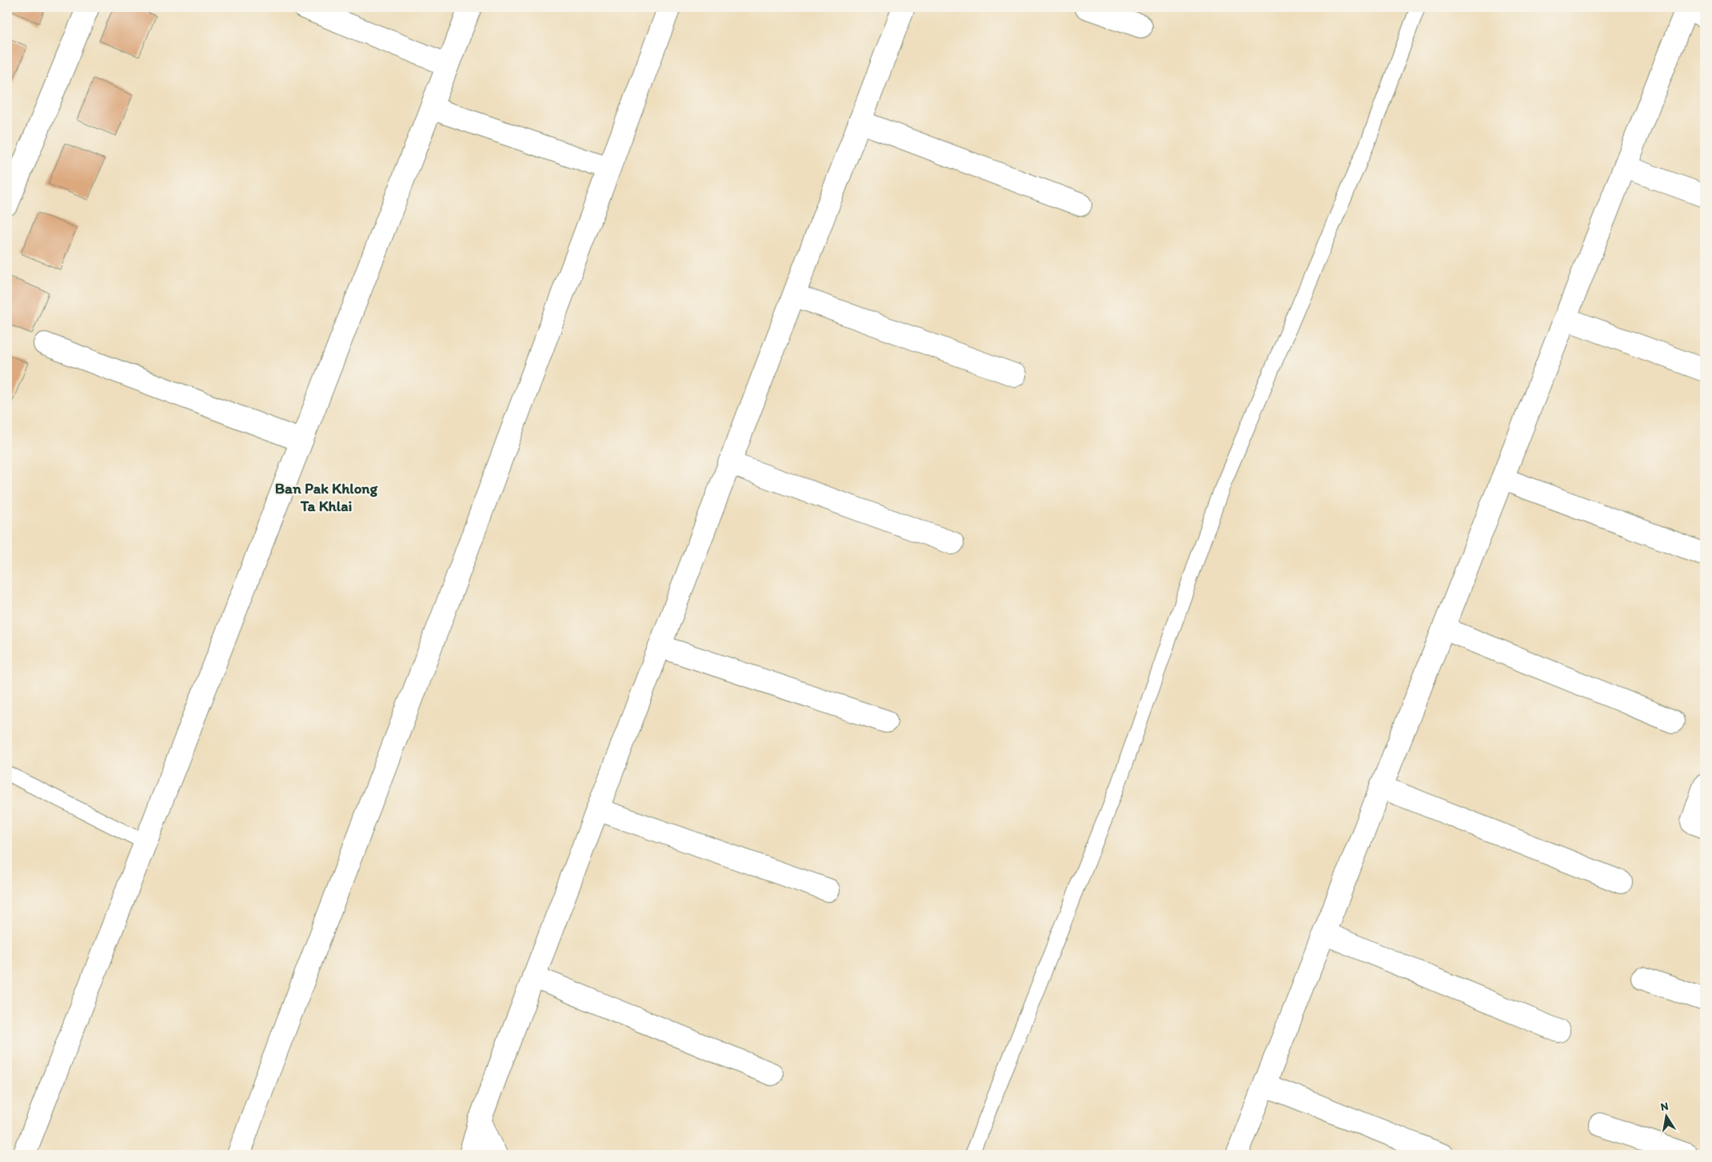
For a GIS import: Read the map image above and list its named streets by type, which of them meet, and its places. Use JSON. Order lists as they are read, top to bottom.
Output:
{
  "districts": ["Ban Pak Khlong Ta Khlai"],
  "north": "top"
}
